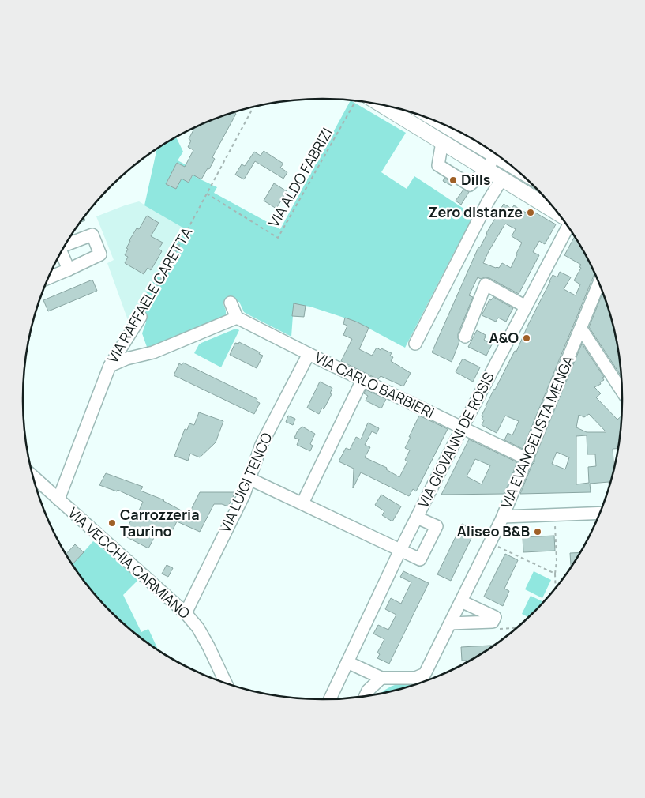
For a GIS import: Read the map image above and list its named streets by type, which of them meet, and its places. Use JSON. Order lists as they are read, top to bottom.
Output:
{
  "streets": {
    "street": [
      "VIA RAFFAELE CARETTA",
      "VIA CARLO BARBIERI",
      "VIA EVANGELISTA MENGA",
      "VIA GIOVANNI DE ROSIS",
      "VIA LUIGI TENCO",
      "VIA VECCHIA CARMIANO"
    ],
    "path": ["VIA ALDO FABRIZI"]
  },
  "crossings": [
    ["VIA ALDO FABRIZI", "VIA RAFFAELE CARETTA"],
    ["VIA RAFFAELE CARETTA", "VIA VECCHIA CARMIANO"],
    ["VIA CARLO BARBIERI", "VIA EVANGELISTA MENGA"],
    ["VIA CARLO BARBIERI", "VIA GIOVANNI DE ROSIS"],
    ["VIA CARLO BARBIERI", "VIA LUIGI TENCO"],
    ["VIA LUIGI TENCO", "VIA VECCHIA CARMIANO"]
  ],
  "places": [
    "Dills",
    "Zero distanze",
    "A&O",
    "Carrozzeria Taurino",
    "Aliseo B&B"
  ]
}
